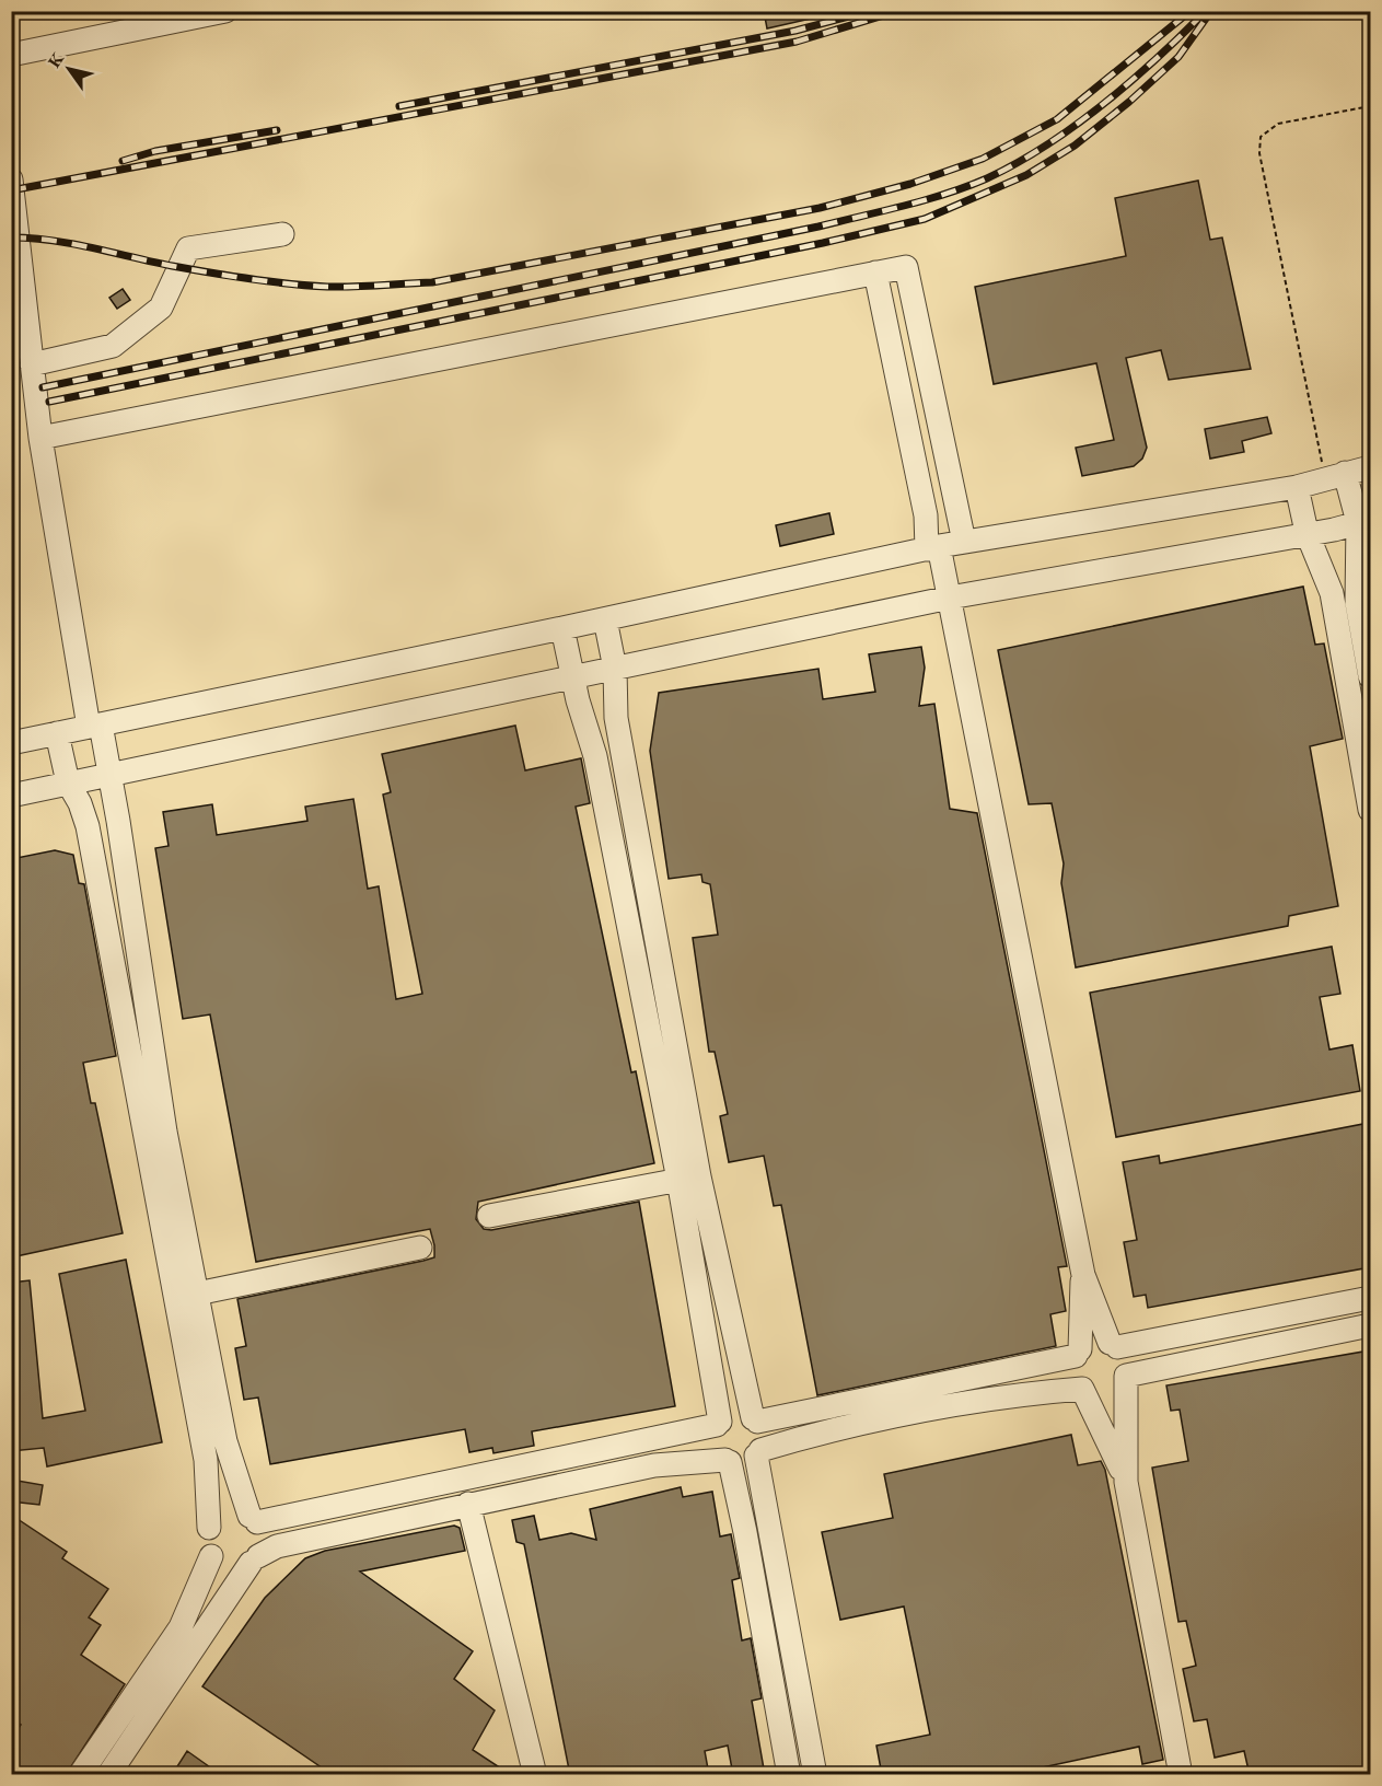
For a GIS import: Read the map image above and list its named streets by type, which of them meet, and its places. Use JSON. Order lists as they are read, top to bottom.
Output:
{
  "north": "top left"
}
